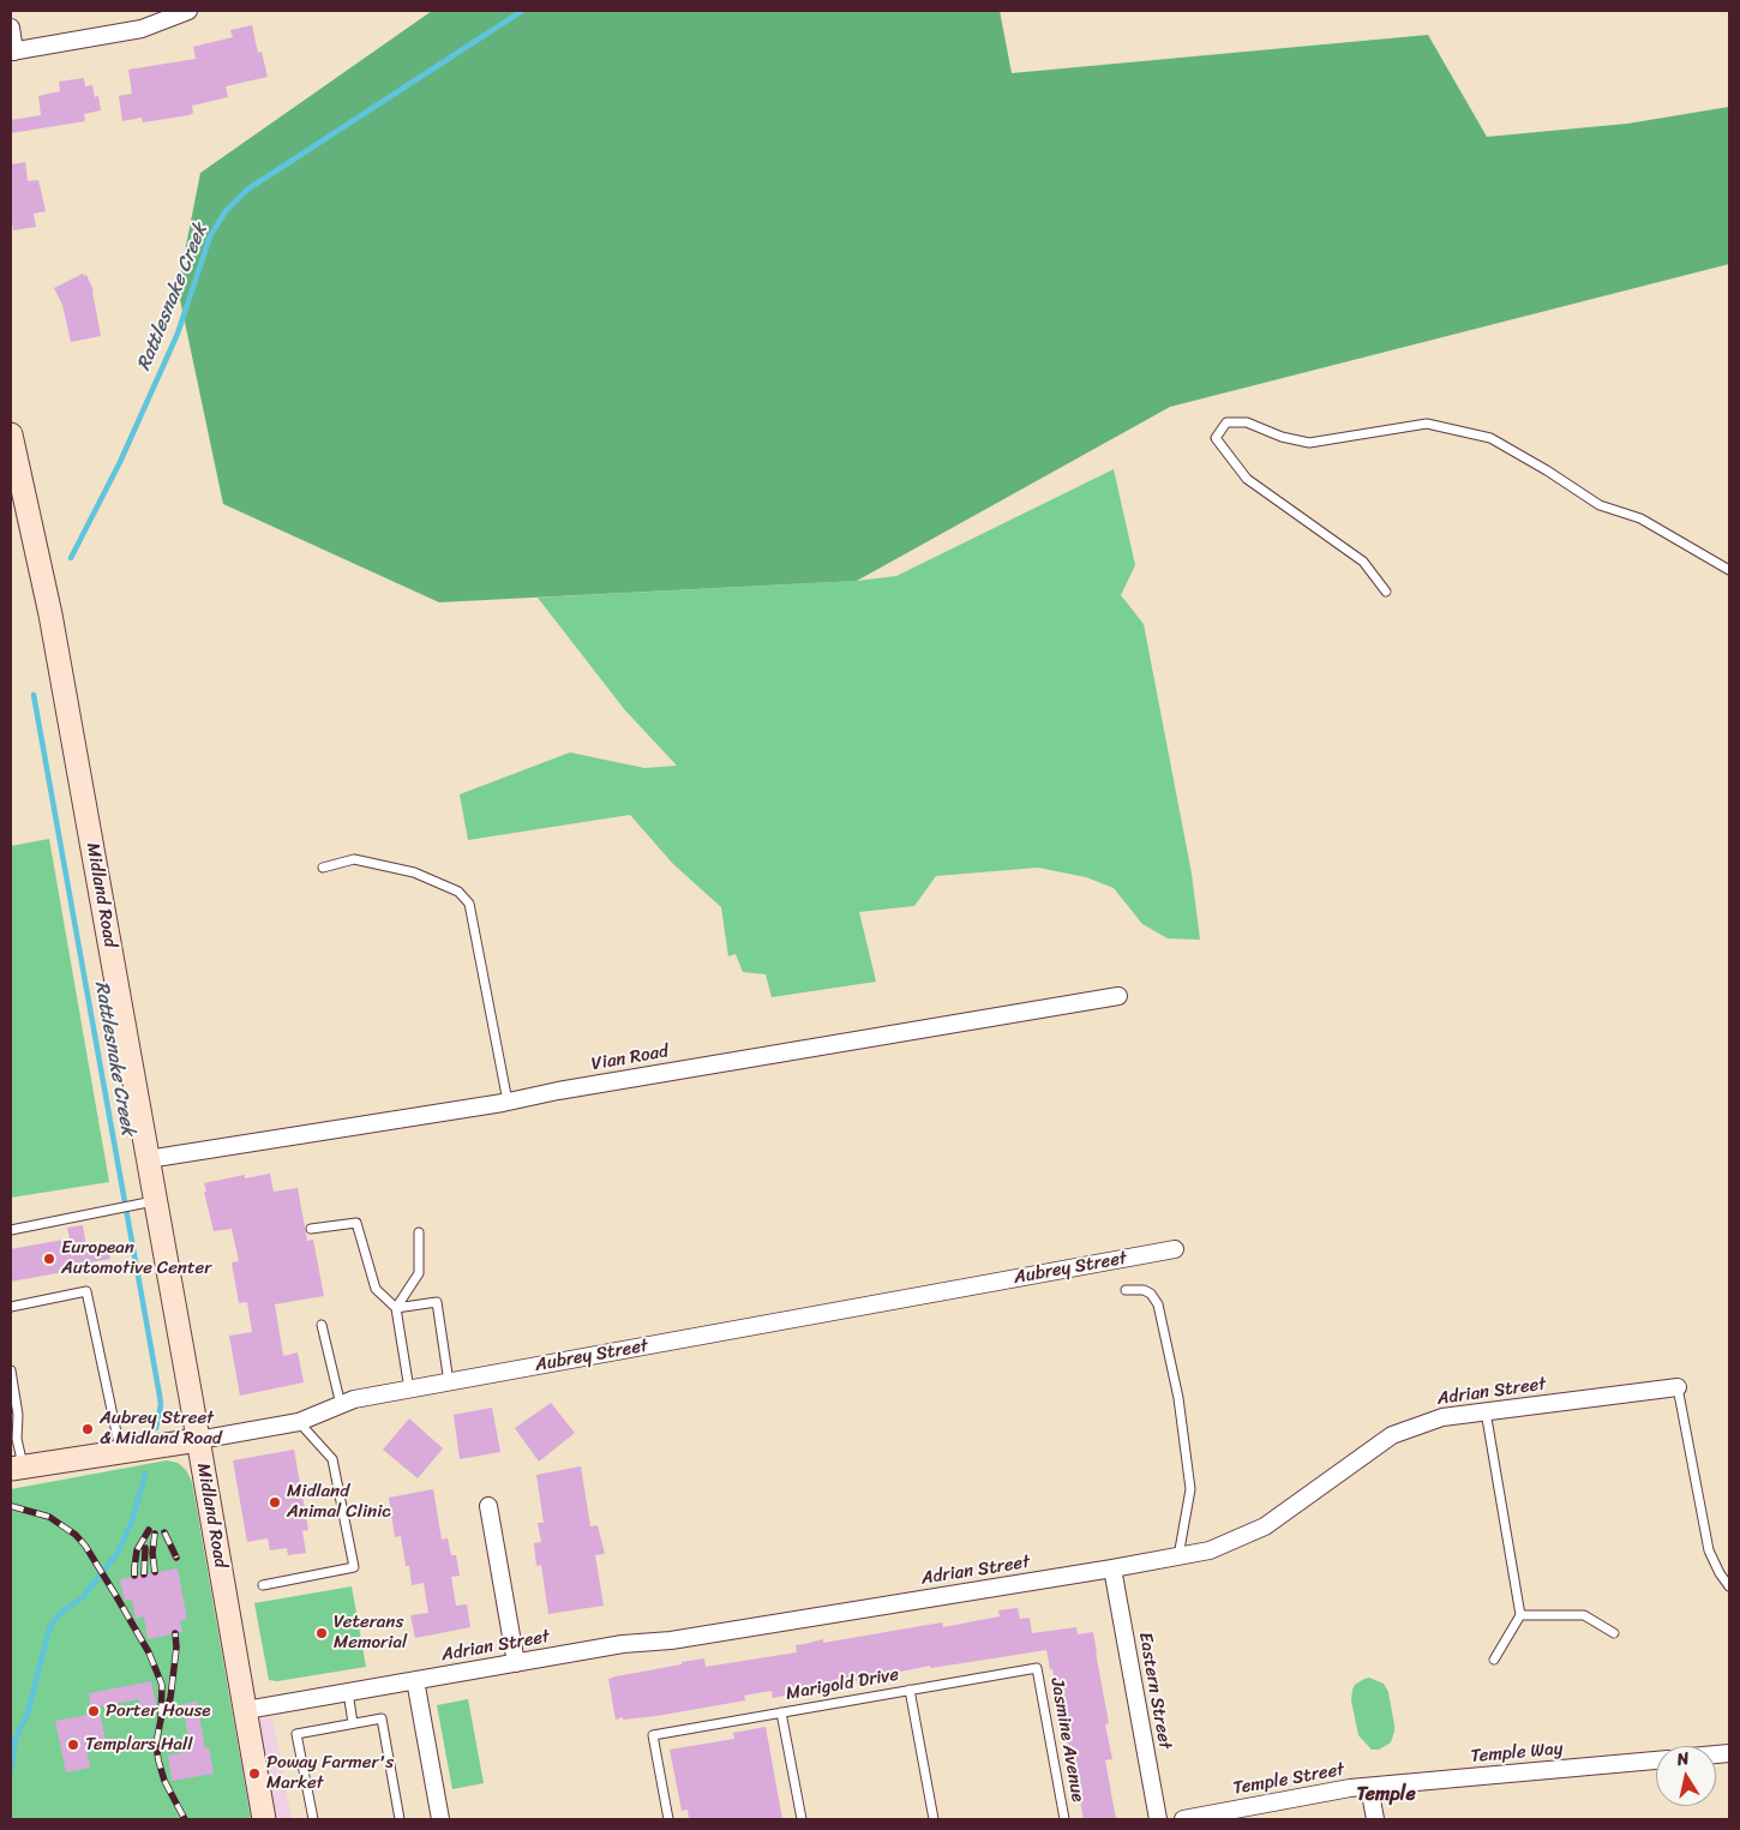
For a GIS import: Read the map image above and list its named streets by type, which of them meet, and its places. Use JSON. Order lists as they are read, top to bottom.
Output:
{
  "streets": {
    "main road": ["Midland Road", "Aubrey Street"],
    "street": [
      "Vian Road",
      "Adrian Street",
      "Eastern Street",
      "Temple Way",
      "Temple Street"
    ],
    "lane": ["Marigold Drive", "Jasmine Avenue"]
  },
  "crossings": [
    ["Midland Road", "Vian Road"],
    ["Midland Road", "Aubrey Street"],
    ["Midland Road", "Adrian Street"],
    ["Adrian Street", "Eastern Street"],
    ["Marigold Drive", "Jasmine Avenue"],
    ["Temple Way", "Temple Street"]
  ],
  "districts": ["Temple"],
  "water": ["Rattlesnake Creek"],
  "places": [
    "European Automotive Center",
    "Aubrey Street & Midland Road",
    "Midland Animal Clinic",
    "Veterans Memorial",
    "Porter House",
    "Templars Hall",
    "Poway Farmer's Market"
  ],
  "north": "top"
}
